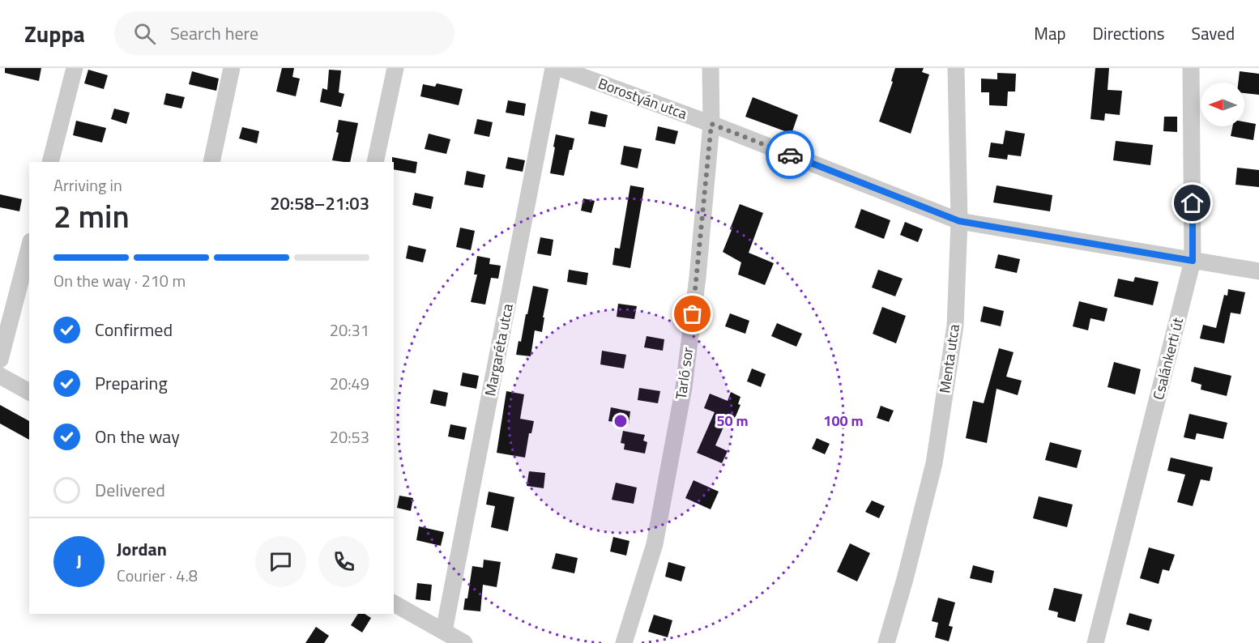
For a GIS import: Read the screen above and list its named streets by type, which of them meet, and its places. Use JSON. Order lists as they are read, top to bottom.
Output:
{
  "streets": {
    "street": [
      "Borostyán utca",
      "Margaréta utca",
      "Menta utca",
      "Csalánkerti út",
      "Tarló sor"
    ]
  },
  "crossings": [
    ["Borostyán utca", "Menta utca"],
    ["Borostyán utca", "Csalánkerti út"],
    ["Borostyán utca", "Tarló sor"]
  ],
  "north": "left",
  "page": {
    "header": "Zuppa",
    "search": "Search here",
    "nav": ["Map", "Directions", "Saved"],
    "heading": ["2 min", "Arriving in", "20:58–21:03"],
    "panel": ["Jordan", "Courier · 4.8"],
    "bar": "On the way · 210 m",
    "list": [
      ["Confirmed", "20:31"],
      ["Preparing", "20:49"],
      ["On the way", "20:53"],
      "Delivered"
    ],
    "round": "J"
  },
  "rings": ["50 m", "100 m"]
}
